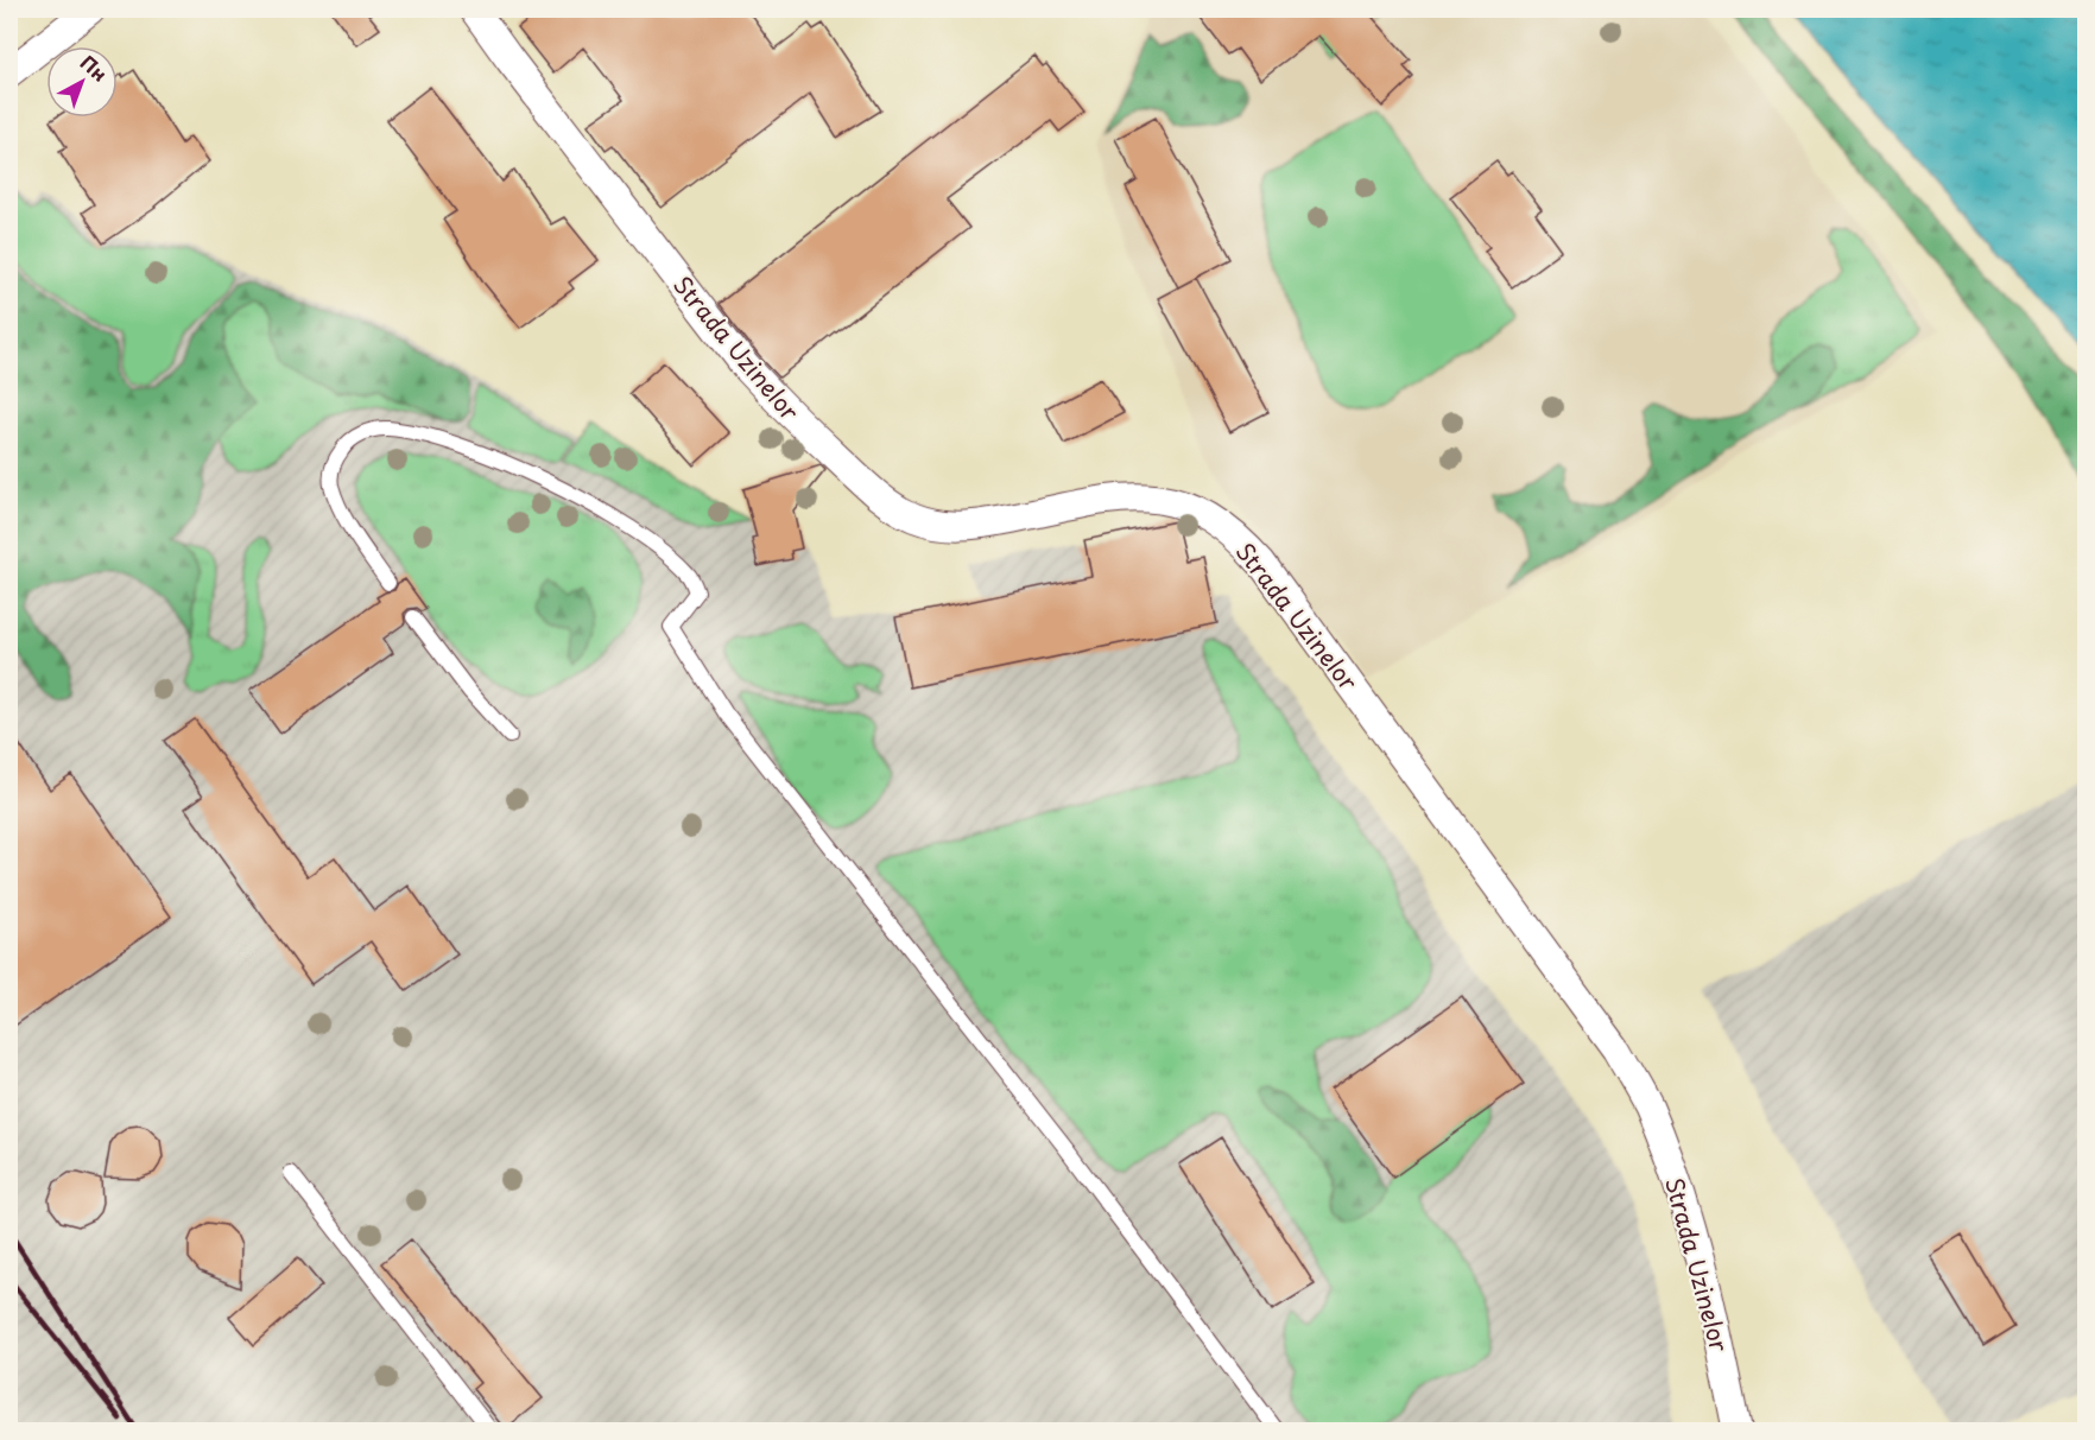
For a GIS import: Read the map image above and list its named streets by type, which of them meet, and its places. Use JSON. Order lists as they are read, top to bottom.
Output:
{
  "streets": {
    "street": ["Strada Uzinelor"]
  },
  "north": "top right"
}
